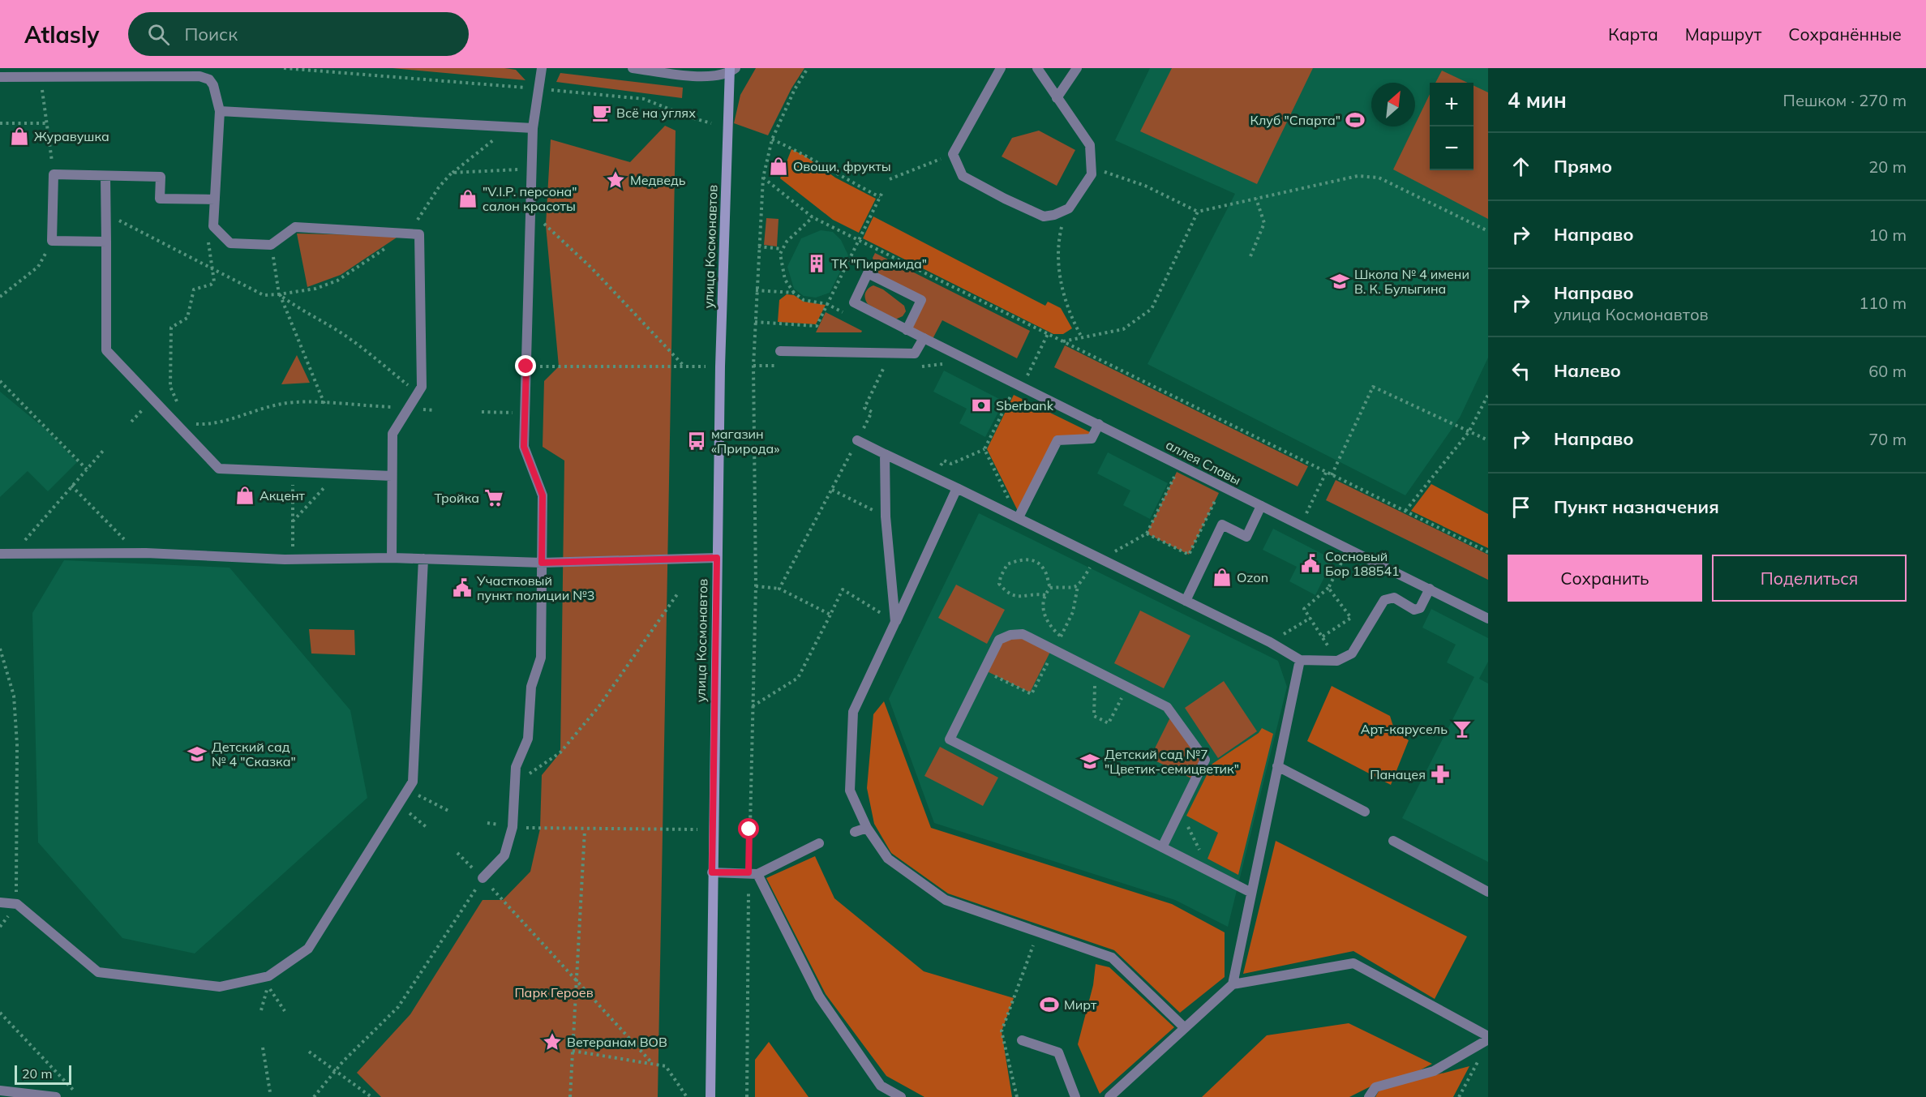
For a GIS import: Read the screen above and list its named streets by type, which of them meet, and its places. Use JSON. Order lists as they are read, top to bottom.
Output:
{
  "streets": {
    "street": ["улица Космонавтов", "аллея Славы"]
  },
  "parks": ["Парк Героев"],
  "places": {
    "cafe": ["Всё на углях"],
    "sports": ["Клуб \"Спарта\"", "Мирт"],
    "shop": [
      "Журавушка",
      "Овощи, фрукты",
      "\"V.I.P. персона\" cалон красоты",
      "Акцент",
      "Ozon"
    ],
    "place": ["Медведь", "Ветеранам ВОВ"],
    "building": ["ТК \"Пирамида\""],
    "school or university": ["Школа № 4 имени В. К. Булыгина", "Детский сад № 4 \"Сказка\"", "Детский сад №7 \"Цветик-семицветик\""],
    "bank": ["Sberbank"],
    "bus stop": ["магазин «Природа»"],
    "supermarket": ["Тройка"],
    "public building": ["Сосновый Бор 188541", "Участковый пункт полиции №3"],
    "bar": ["Арт-карусель"],
    "pharmacy": ["Панацея"]
  },
  "scale_bar": "20 m",
  "north": "top right",
  "page": {
    "header": "Atlasly",
    "search": "Поиск",
    "nav": ["Карта", "Маршрут", "Сохранённые"],
    "heading": ["4 мин", "Пешком · 270 m"],
    "map_buttons": ["+", "−"],
    "list": [
      ["Прямо", "20 m"],
      ["Направо", "10 m"],
      ["Направо", "улица Космонавтов", "110 m"],
      ["Налево", "60 m"],
      ["Направо", "70 m"],
      "Пункт назначения"
    ],
    "buttons": ["Сохранить", "Поделиться"],
    "scale": "20 m"
  }
}
